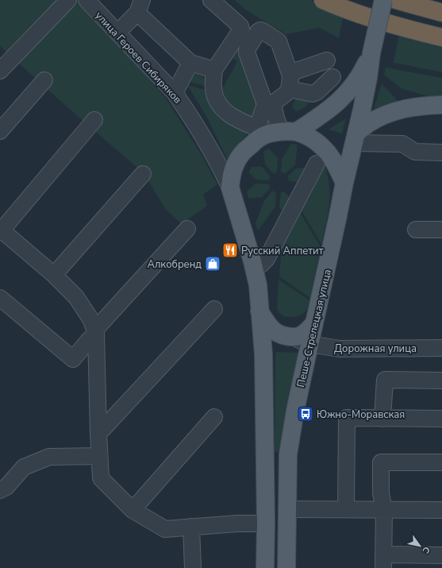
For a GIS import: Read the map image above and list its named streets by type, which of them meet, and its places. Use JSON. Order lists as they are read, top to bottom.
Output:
{
  "streets": {
    "main road": ["улица Героев Сибиряков", "Пеше-Стрелецкая улица"],
    "street": ["Дорожная улица"]
  },
  "crossings": [
    ["Пеше-Стрелецкая улица", "Дорожная улица"]
  ],
  "places": {
    "restaurant": ["Русский Аппетит"],
    "shop": ["Алкобренд"],
    "bus stop": ["Южно-Моравская"]
  },
  "north": "bottom right"
}
